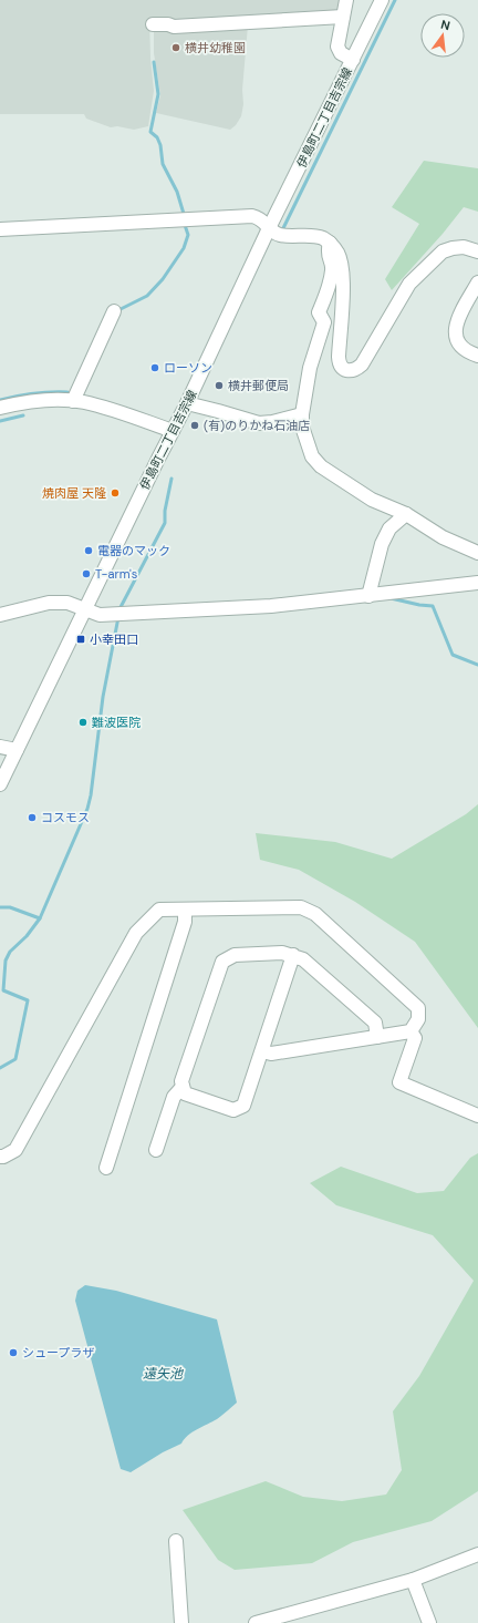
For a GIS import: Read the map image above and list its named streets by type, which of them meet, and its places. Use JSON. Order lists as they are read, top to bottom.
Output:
{
  "streets": {
    "street": ["伊島町二丁目吉宗線"]
  },
  "water": ["遠矢池"],
  "places": {
    "other": [
      "横井幼稚園",
      "ローソン",
      "横井郵便局",
      "(有)のりかね石油店",
      "焼肉屋 天隆",
      "電器のマック",
      "T-arm's",
      "難波医院",
      "コスモス",
      "シュープラザ"
    ],
    "transit": ["小幸田口"]
  },
  "north": "top"
}
